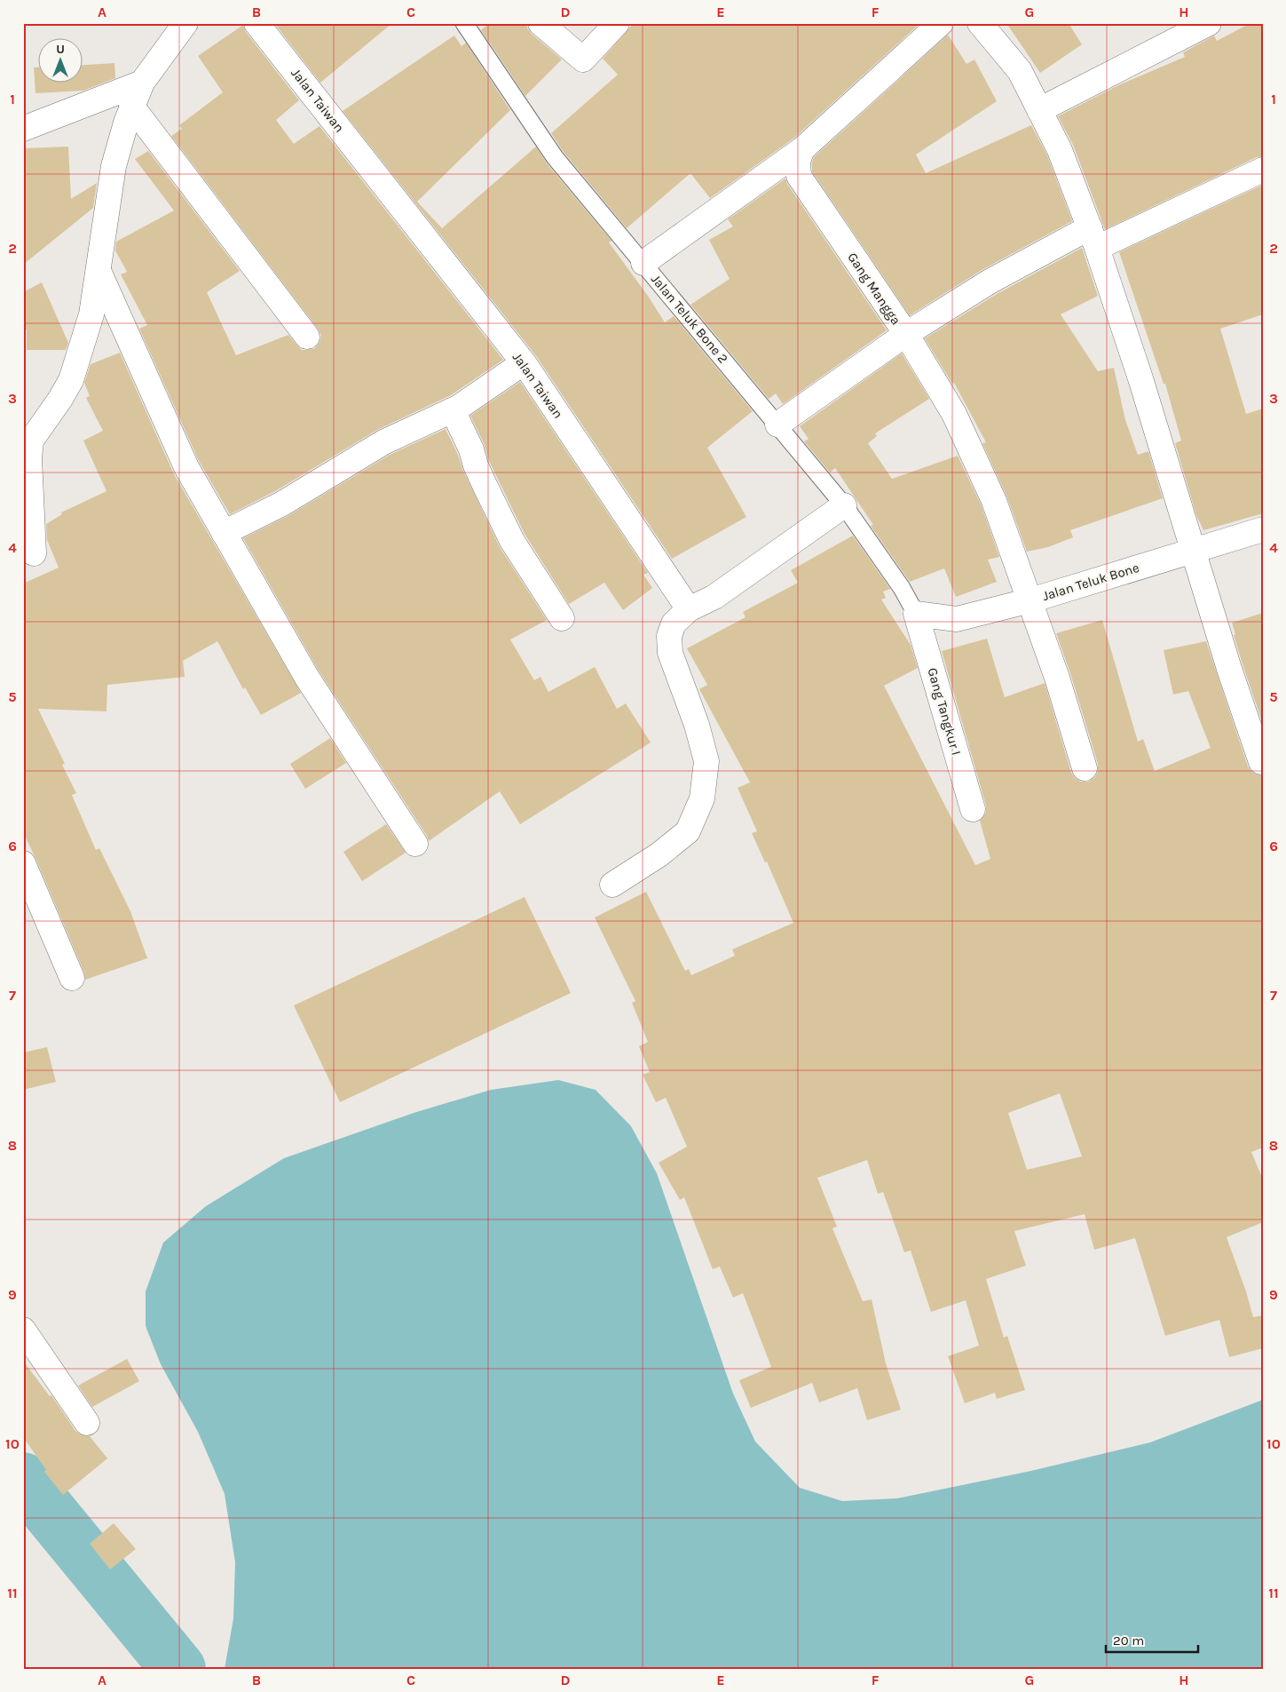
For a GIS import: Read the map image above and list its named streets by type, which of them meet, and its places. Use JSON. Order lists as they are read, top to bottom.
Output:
{
  "streets": {
    "street": [
      "Jalan Taiwan",
      "Gang Mangga",
      "Jalan Teluk Bone",
      "Gang Tangkur I"
    ],
    "lane": ["Jalan Teluk Bone 2"]
  },
  "crossings": [
    ["Gang Mangga", "Jalan Teluk Bone"],
    ["Jalan Teluk Bone 2", "Jalan Teluk Bone"],
    ["Jalan Teluk Bone 2", "Gang Tangkur I"],
    ["Jalan Teluk Bone", "Gang Tangkur I"]
  ],
  "scale_bar": "20 m",
  "north": "top",
  "grid": {
    "columns": [
      "A",
      "B",
      "C",
      "D",
      "E",
      "F",
      "G",
      "H"
    ],
    "rows": [
      "1",
      "2",
      "3",
      "4",
      "5",
      "6",
      "7",
      "8",
      "9",
      "10",
      "11"
    ]
  }
}
